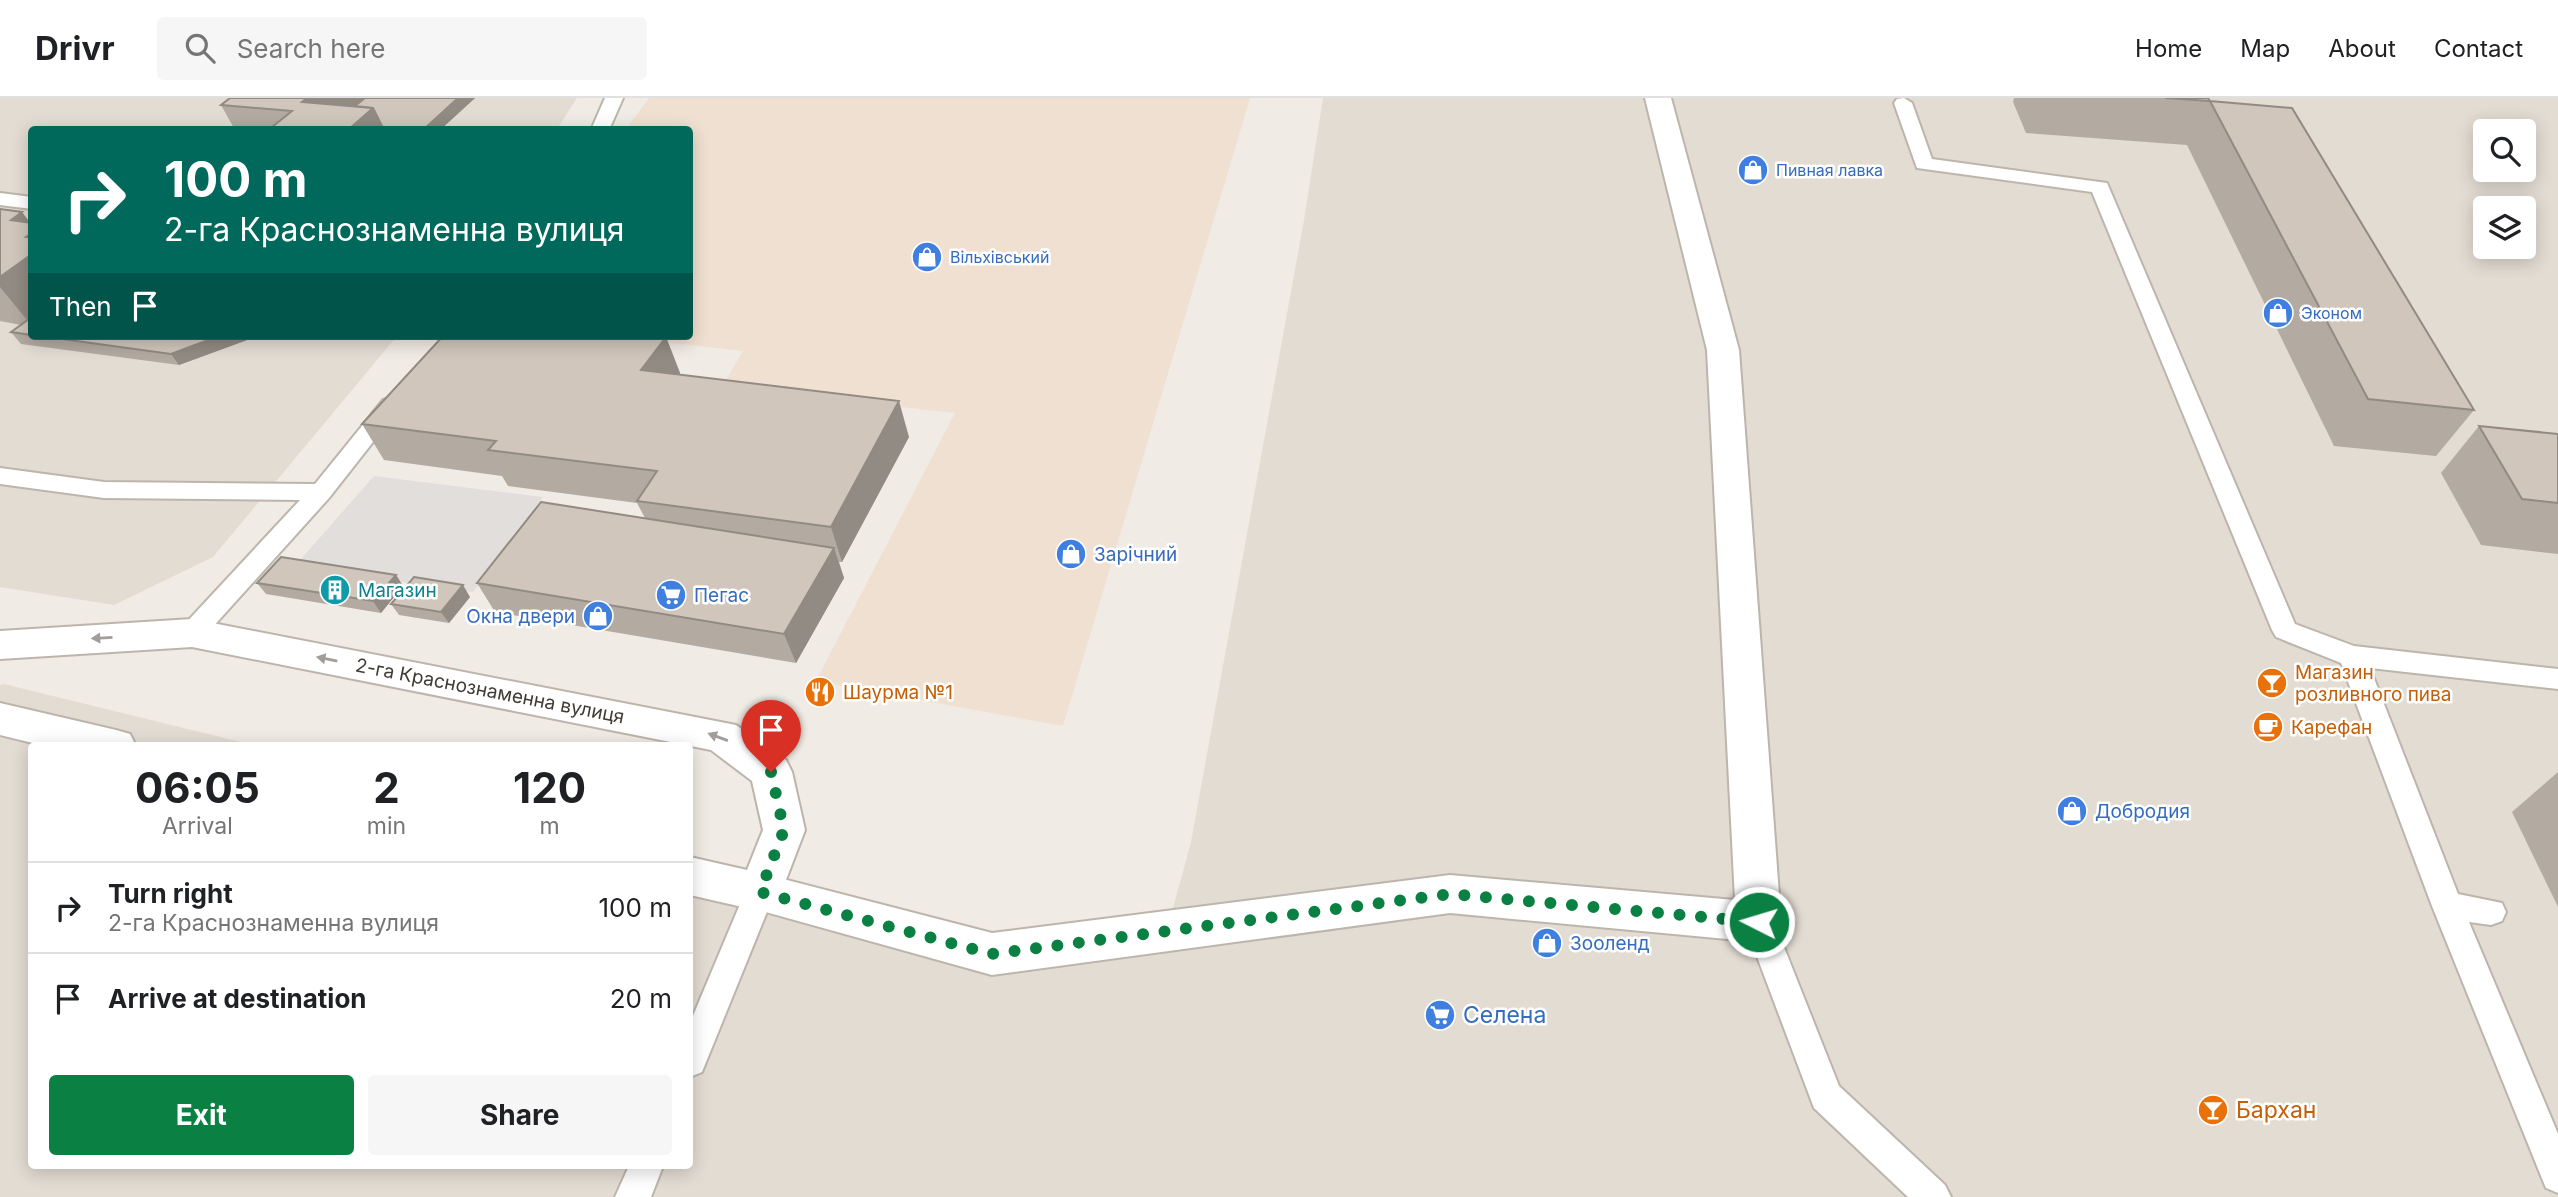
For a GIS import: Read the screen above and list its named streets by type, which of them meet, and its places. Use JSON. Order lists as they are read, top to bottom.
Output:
{
  "streets": {
    "street": ["2-га Краснознаменна вулиця"]
  },
  "places": {
    "shop": [
      "Пивная лавка",
      "Вільхівський",
      "Эконом",
      "Зарічний",
      "Окна двери",
      "Добродия",
      "Зооленд"
    ],
    "building": ["Магазин"],
    "supermarket": ["Пегас", "Селена"],
    "bar": ["Магазин розливного пива", "Бархан"],
    "restaurant": ["Шаурма №1"],
    "cafe": ["Карефан"]
  },
  "page": {
    "header": "Drivr",
    "search": "Search here",
    "nav": [
      "Home",
      "Map",
      "About",
      "Contact"
    ],
    "turn": ["100 m", "2-га Краснознаменна вулиця"],
    "then": "Then",
    "eta": [
      "06:05",
      "Arrival",
      "2",
      "min",
      "120",
      "m"
    ],
    "list": [
      {
        "name": "Turn right",
        "note": "2-га Краснознаменна вулиця",
        "value": "100 m"
      },
      {
        "name": "Arrive at destination",
        "value": "20 m"
      }
    ],
    "buttons": ["Exit", "Share"]
  }
}
